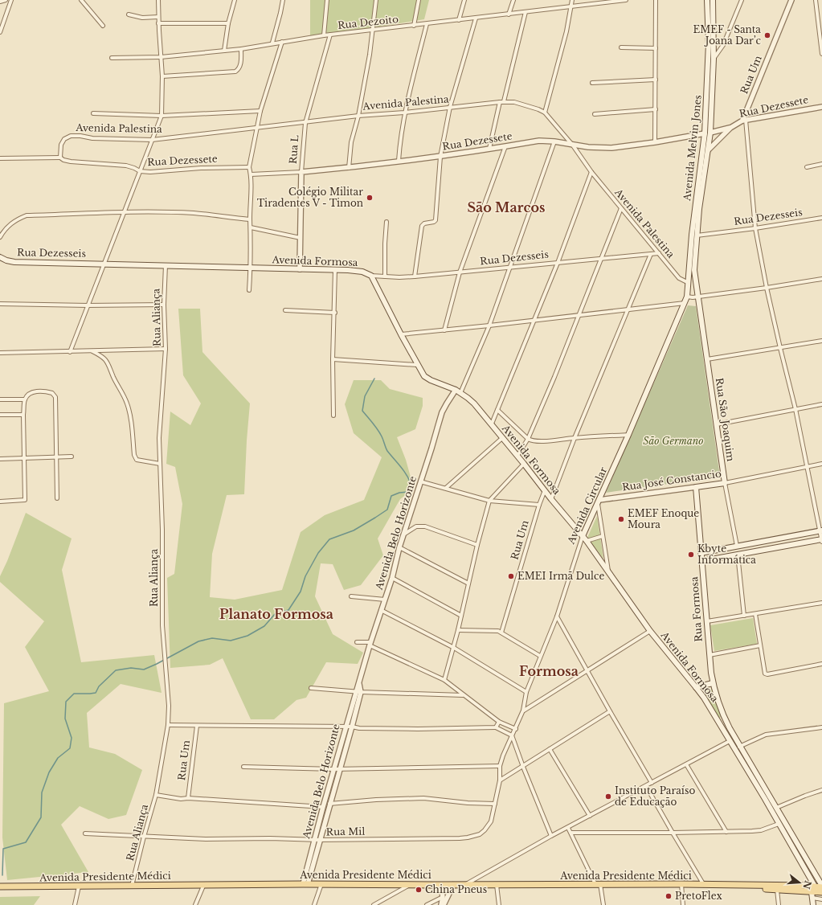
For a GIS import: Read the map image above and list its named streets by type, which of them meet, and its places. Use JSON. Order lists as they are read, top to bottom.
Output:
{
  "streets": {
    "main road": [
      "Avenida Melvin Jones",
      "Rua Dezesseis",
      "Avenida Formosa",
      "Rua São Joaquim",
      "Rua José Constancio",
      "Avenida Circular",
      "Rua Formosa",
      "Avenida Presidente Médici"
    ],
    "street": [
      "Rua Dezoito",
      "Rua Um",
      "Avenida Palestina",
      "Rua Dezessete",
      "Rua L",
      "Rua Aliança",
      "Avenida Belo Horizonte",
      "Rua Mil"
    ]
  },
  "crossings": [
    ["Rua Dezoito", "Rua L"],
    ["Rua Um", "Rua Dezessete"],
    ["Rua Um", "Avenida Formosa"],
    ["Avenida Palestina", "Rua Dezessete"],
    ["Avenida Palestina", "Avenida Melvin Jones"],
    ["Avenida Palestina", "Rua L"],
    ["Avenida Palestina", "Rua Dezesseis"],
    ["Rua Dezessete", "Avenida Melvin Jones"],
    ["Rua Dezessete", "Rua L"],
    ["Avenida Melvin Jones", "Rua Dezesseis"],
    ["Avenida Melvin Jones", "Rua São Joaquim"],
    ["Avenida Melvin Jones", "Avenida Circular"],
    ["Rua L", "Avenida Formosa"],
    ["Rua Dezesseis", "Avenida Formosa"],
    ["Avenida Formosa", "Rua Aliança"],
    ["Avenida Formosa", "Avenida Circular"],
    ["Avenida Formosa", "Avenida Belo Horizonte"],
    ["Avenida Formosa", "Rua Formosa"],
    ["Avenida Formosa", "Avenida Presidente Médici"],
    ["Rua Aliança", "Rua Mil"],
    ["Rua Aliança", "Avenida Presidente Médici"],
    ["Rua São Joaquim", "Rua José Constancio"],
    ["Rua José Constancio", "Avenida Circular"],
    ["Rua José Constancio", "Rua Formosa"],
    ["Avenida Circular", "Rua Mil"],
    ["Avenida Belo Horizonte", "Rua Mil"],
    ["Avenida Belo Horizonte", "Avenida Presidente Médici"]
  ],
  "districts": ["São Marcos", "Planato Formosa", "Formosa"],
  "parks": ["São Germano"],
  "places": [
    "EMEF - Santa Joana Dar’c",
    "Colégio Militar Tiradentes V - Timon",
    "EMEF Enoque Moura",
    "Kbyte Informática",
    "EMEI Irmã Dulce",
    "Instituto Paraíso de Educação",
    "China Pneus",
    "PretoFlex"
  ],
  "north": "right"
}
